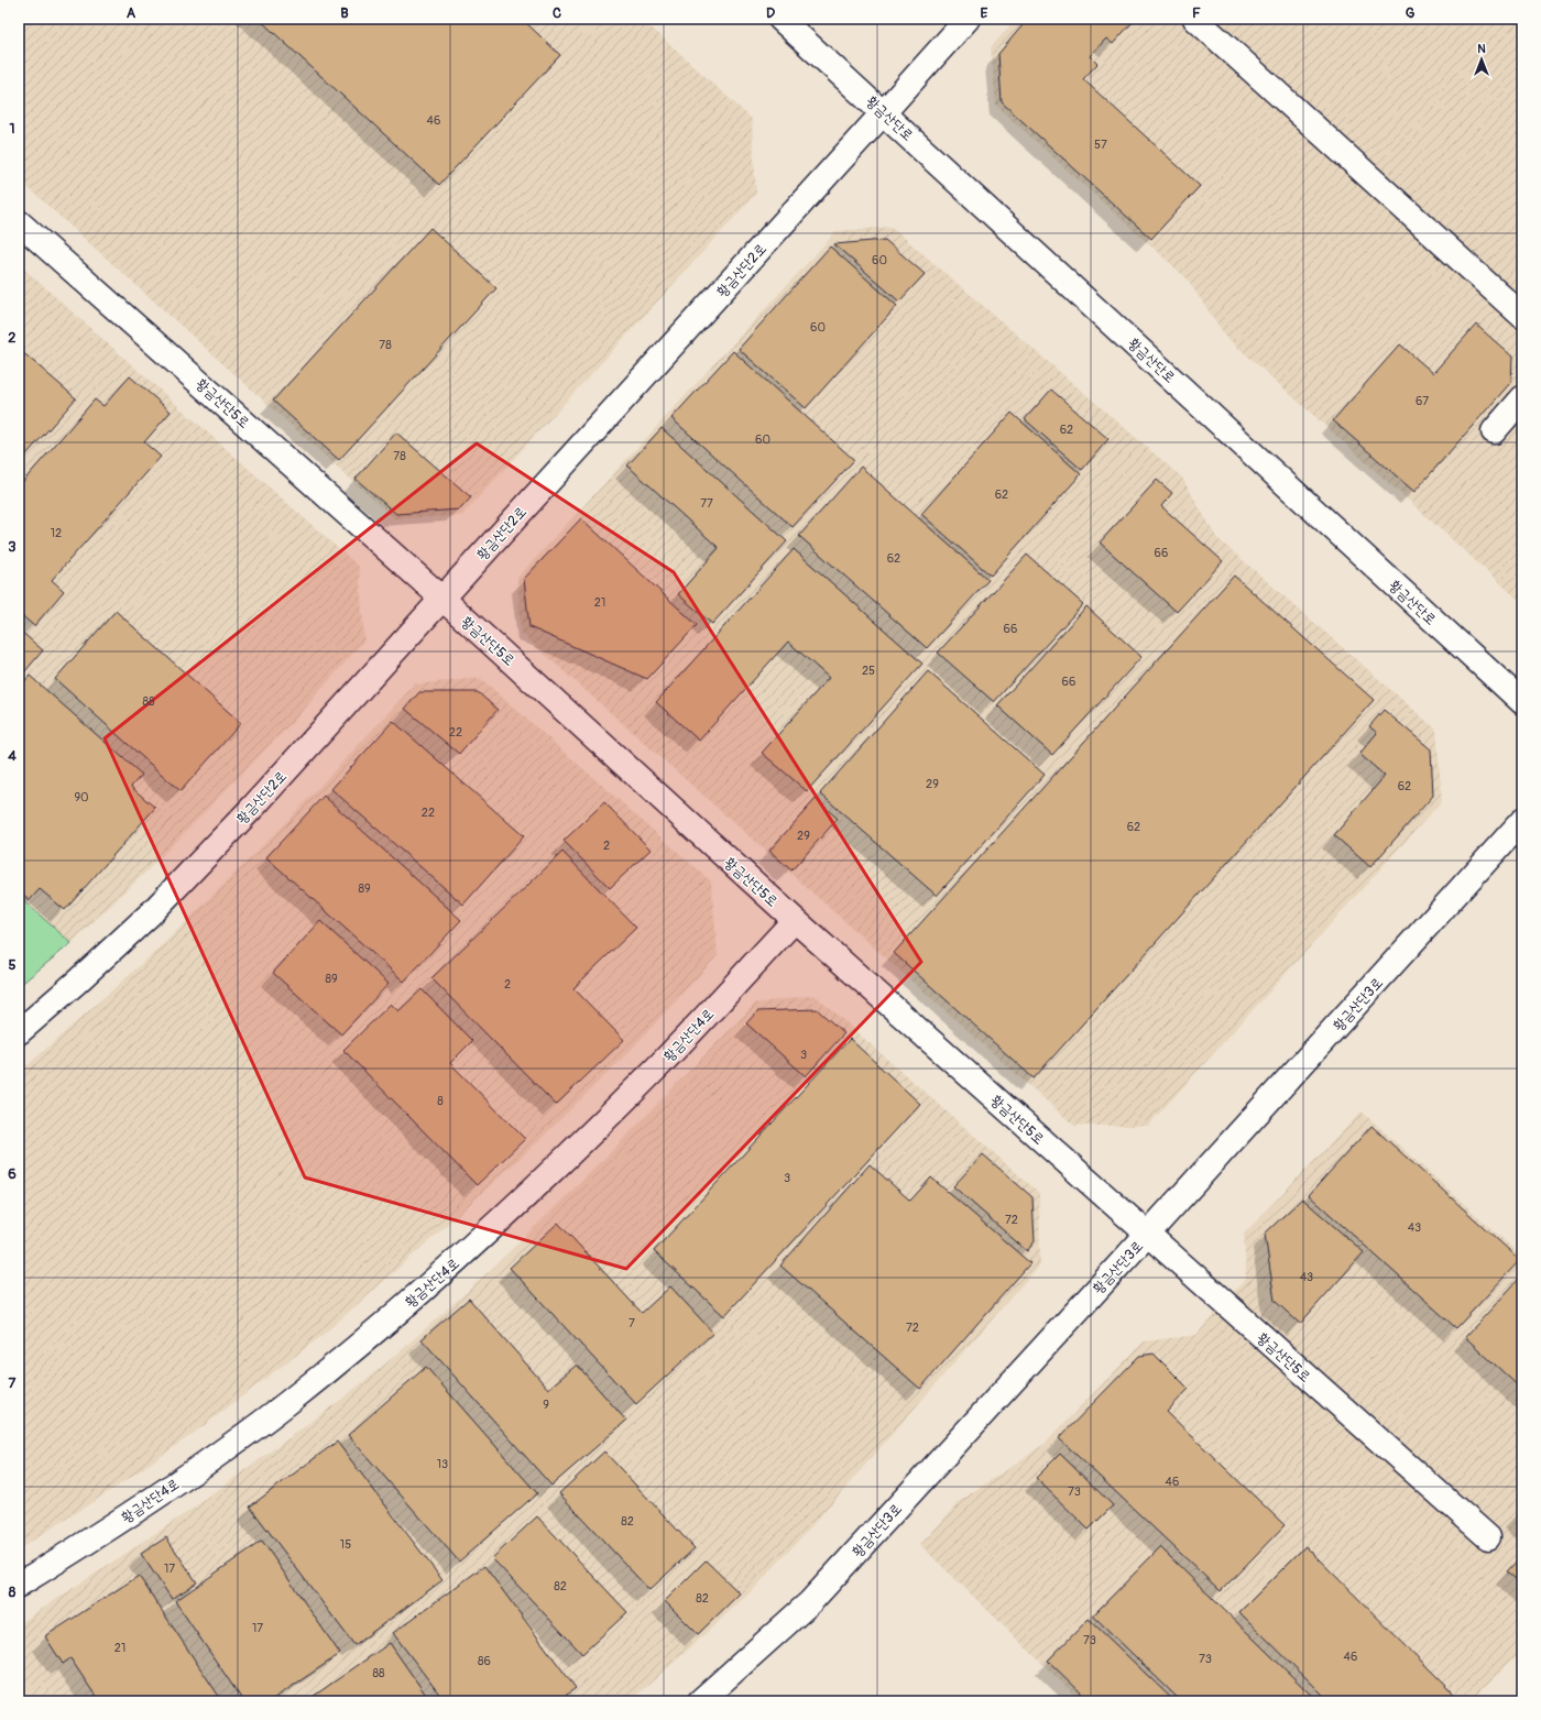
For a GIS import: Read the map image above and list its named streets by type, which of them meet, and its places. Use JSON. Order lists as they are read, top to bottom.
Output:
{
  "streets": {
    "street": [
      "황금산단로",
      "황금산단2로",
      "황금산단5로",
      "황금산단3로",
      "황금산단4로"
    ]
  },
  "crossings": [
    ["황금산단로", "황금산단2로"],
    ["황금산단2로", "황금산단5로"],
    ["황금산단5로", "황금산단3로"],
    ["황금산단5로", "황금산단4로"]
  ],
  "house_numbers": [
    "46",
    "57",
    "60",
    "60",
    "78",
    "67",
    "62",
    "60",
    "78",
    "62",
    "77",
    "12",
    "66",
    "62",
    "21",
    "66",
    "25",
    "66",
    "88",
    "22",
    "29",
    "62",
    "90",
    "22",
    "62",
    "29",
    "2",
    "89",
    "89",
    "2",
    "3",
    "8",
    "3",
    "72",
    "43",
    "43",
    "7",
    "72",
    "9",
    "13",
    "46",
    "73",
    "82",
    "15",
    "17",
    "82",
    "82",
    "17",
    "73",
    "21",
    "46",
    "73",
    "86",
    "88"
  ],
  "north": "top",
  "grid": {
    "columns": [
      "A",
      "B",
      "C",
      "D",
      "E",
      "F",
      "G"
    ],
    "rows": [
      "1",
      "2",
      "3",
      "4",
      "5",
      "6",
      "7",
      "8"
    ]
  }
}
